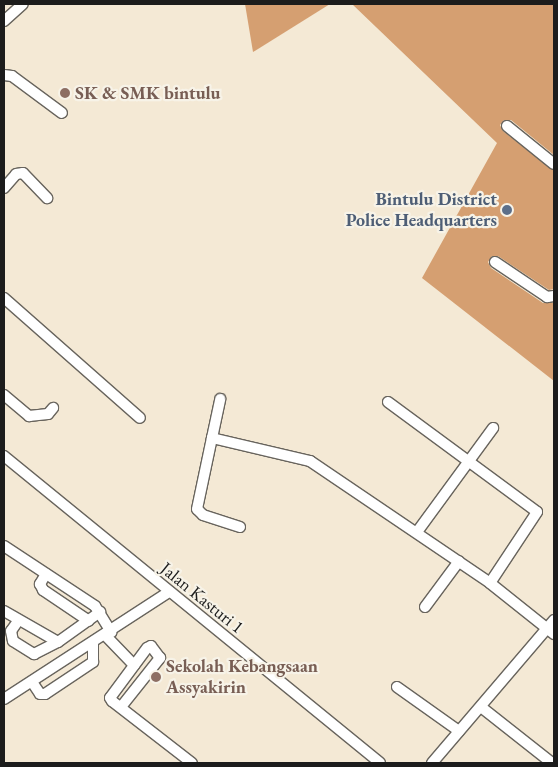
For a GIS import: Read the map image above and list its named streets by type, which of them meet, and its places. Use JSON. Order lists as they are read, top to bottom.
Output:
{
  "streets": {
    "street": ["Jalan Kasturi 1"]
  },
  "places": ["SK & SMK bintulu", "Bintulu District Police Headquarters", "Sekolah Kebangsaan Assyakirin"]
}
